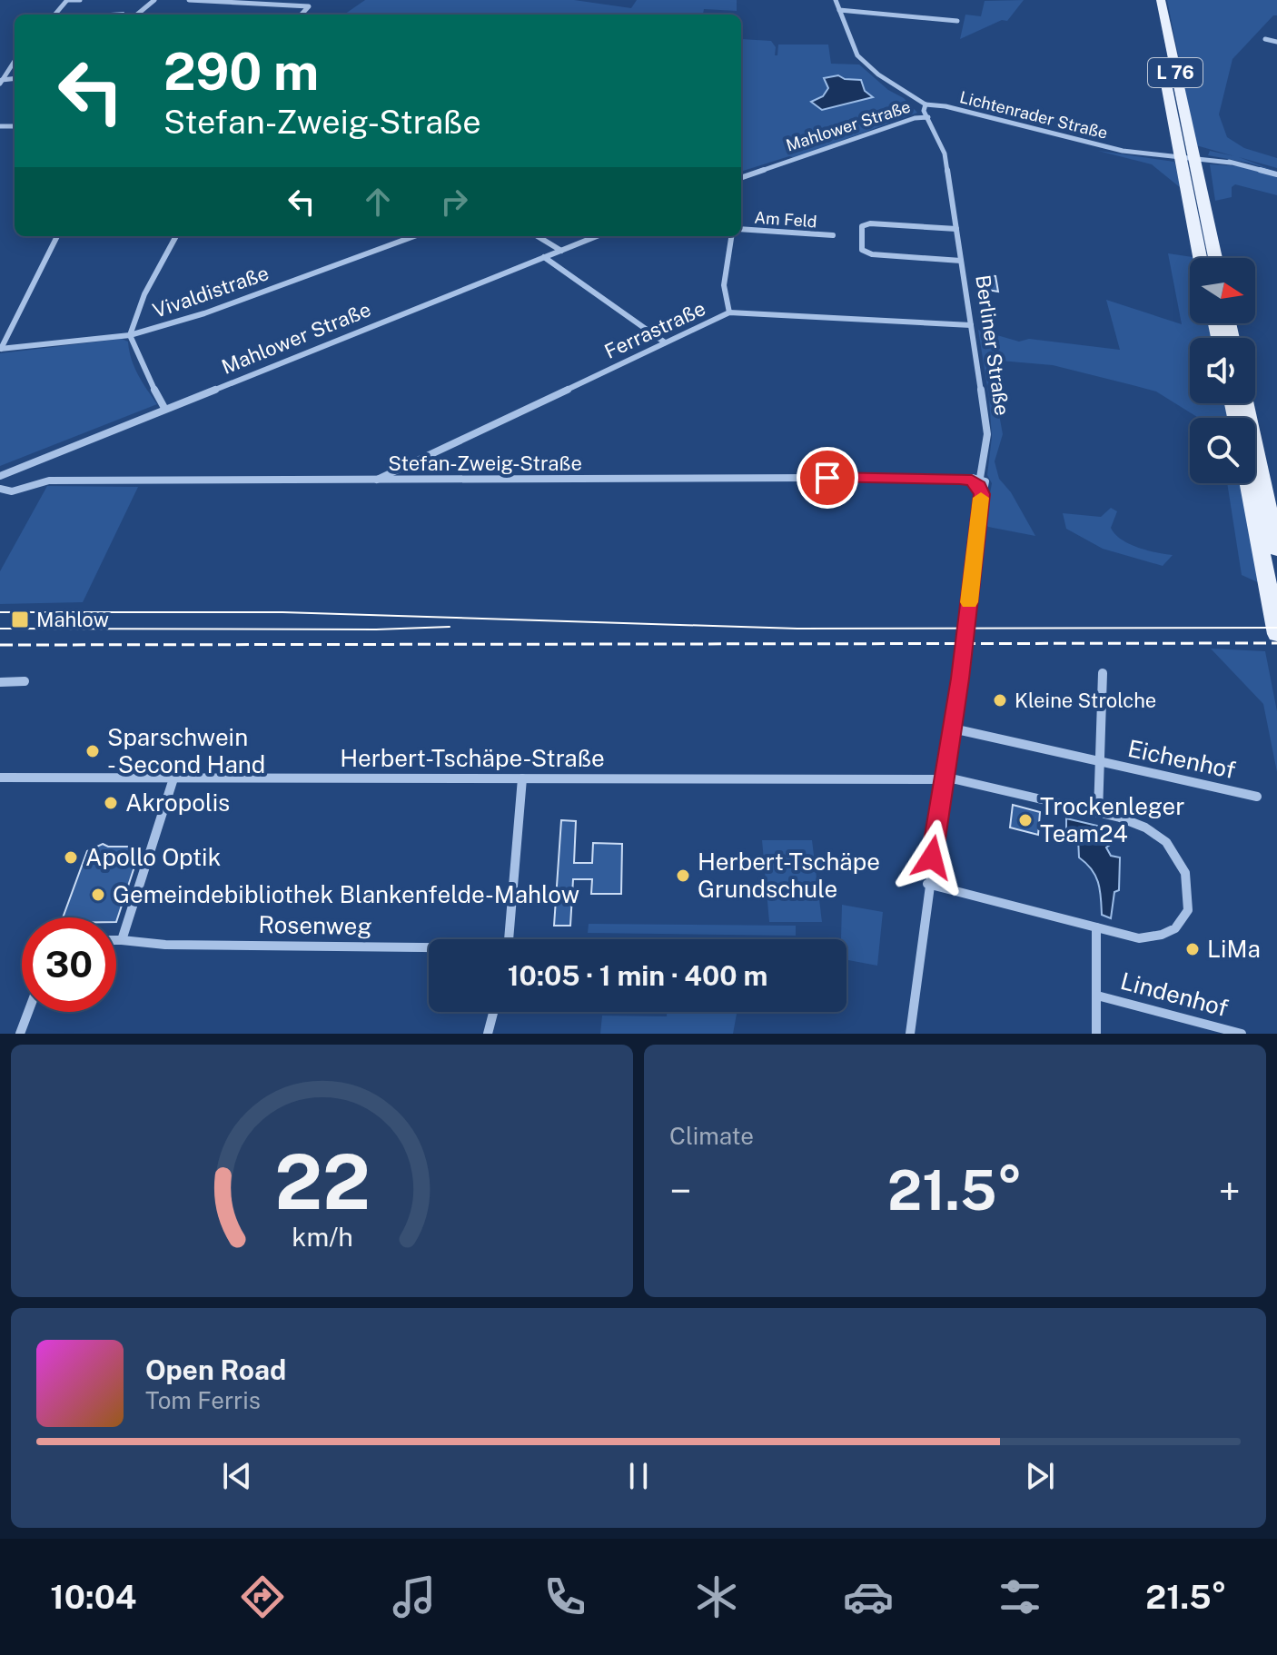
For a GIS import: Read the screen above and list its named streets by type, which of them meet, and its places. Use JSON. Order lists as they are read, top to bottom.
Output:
{
  "streets": {
    "main road": ["L 76"],
    "street": [
      "Lichtenrader Straße",
      "Mahlower Straße",
      "Am Feld",
      "Vivaldistraße",
      "Ferrastraße",
      "Berliner Straße",
      "Stefan-Zweig-Straße",
      "Herbert-Tschäpe-Straße",
      "Eichenhof",
      "Rosenweg",
      "Lindenhof"
    ]
  },
  "crossings": [
    ["L 76", "Lichtenrader Straße"],
    ["Lichtenrader Straße", "Berliner Straße"],
    ["Mahlower Straße", "Berliner Straße"],
    ["Am Feld", "Ferrastraße"],
    ["Ferrastraße", "Berliner Straße"],
    ["Ferrastraße", "Stefan-Zweig-Straße"],
    ["Berliner Straße", "Stefan-Zweig-Straße"],
    ["Berliner Straße", "Herbert-Tschäpe-Straße"]
  ],
  "places": {
    "transit": ["Mahlow"],
    "other": [
      "Kleine Strolche",
      "Sparschwein - Second Hand",
      "Akropolis",
      "Trockenleger Team24",
      "Apollo Optik",
      "Herbert-Tschäpe Grundschule",
      "Gemeindebibliothek Blankenfelde-Mahlow",
      "LiMa"
    ]
  },
  "north": "right",
  "page": {
    "turn": ["290 m", "Stefan-Zweig-Straße"],
    "limit": "30",
    "trip": "10:05 · 1 min · 400 m",
    "tile": "Climate",
    "heat": ["−", "21.5°", "+"],
    "song": ["Open Road", "Tom Ferris"],
    "tabs": ["10:04", "21.5°"],
    "gauge": ["22", "km/h"]
  }
}
